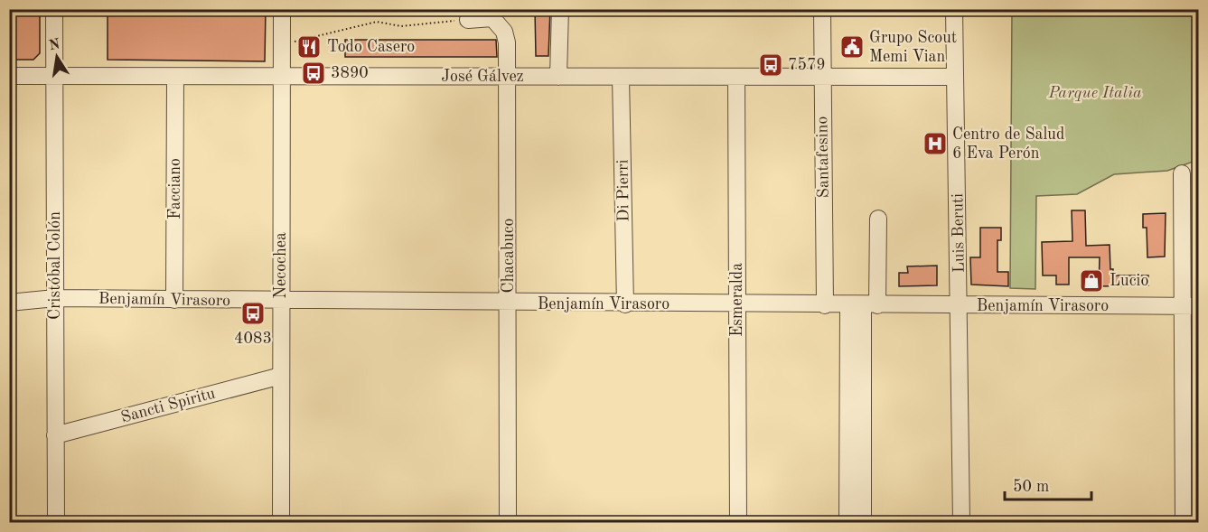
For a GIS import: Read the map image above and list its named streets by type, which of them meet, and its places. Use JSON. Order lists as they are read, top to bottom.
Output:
{
  "streets": {
    "street": [
      "José Gálvez",
      "Santafesino",
      "Facciano",
      "Di Pierri",
      "Luis Beruti",
      "Chacabuco",
      "Cristóbal Colón",
      "Necochea",
      "Benjamín Virasoro",
      "Esmeralda",
      "Sancti Spiritu"
    ]
  },
  "crossings": [
    ["José Gálvez", "Santafesino"],
    ["José Gálvez", "Facciano"],
    ["José Gálvez", "Di Pierri"],
    ["José Gálvez", "Luis Beruti"],
    ["José Gálvez", "Chacabuco"],
    ["José Gálvez", "Cristóbal Colón"],
    ["José Gálvez", "Necochea"],
    ["José Gálvez", "Esmeralda"],
    ["Santafesino", "Benjamín Virasoro"],
    ["Facciano", "Benjamín Virasoro"],
    ["Di Pierri", "Benjamín Virasoro"],
    ["Luis Beruti", "Benjamín Virasoro"],
    ["Chacabuco", "Benjamín Virasoro"],
    ["Cristóbal Colón", "Benjamín Virasoro"],
    ["Cristóbal Colón", "Sancti Spiritu"],
    ["Necochea", "Benjamín Virasoro"],
    ["Necochea", "Sancti Spiritu"],
    ["Benjamín Virasoro", "Esmeralda"]
  ],
  "parks": ["Parque Italia"],
  "places": {
    "restaurant": ["Todo Casero"],
    "public building": ["Grupo Scout Memi Vian"],
    "bus stop": ["7579", "3890", "4083"],
    "hospital": ["Centro de Salud 6 Eva Perón"],
    "shop": ["Lucio"]
  },
  "scale_bar": "50 m",
  "north": "top"
}
